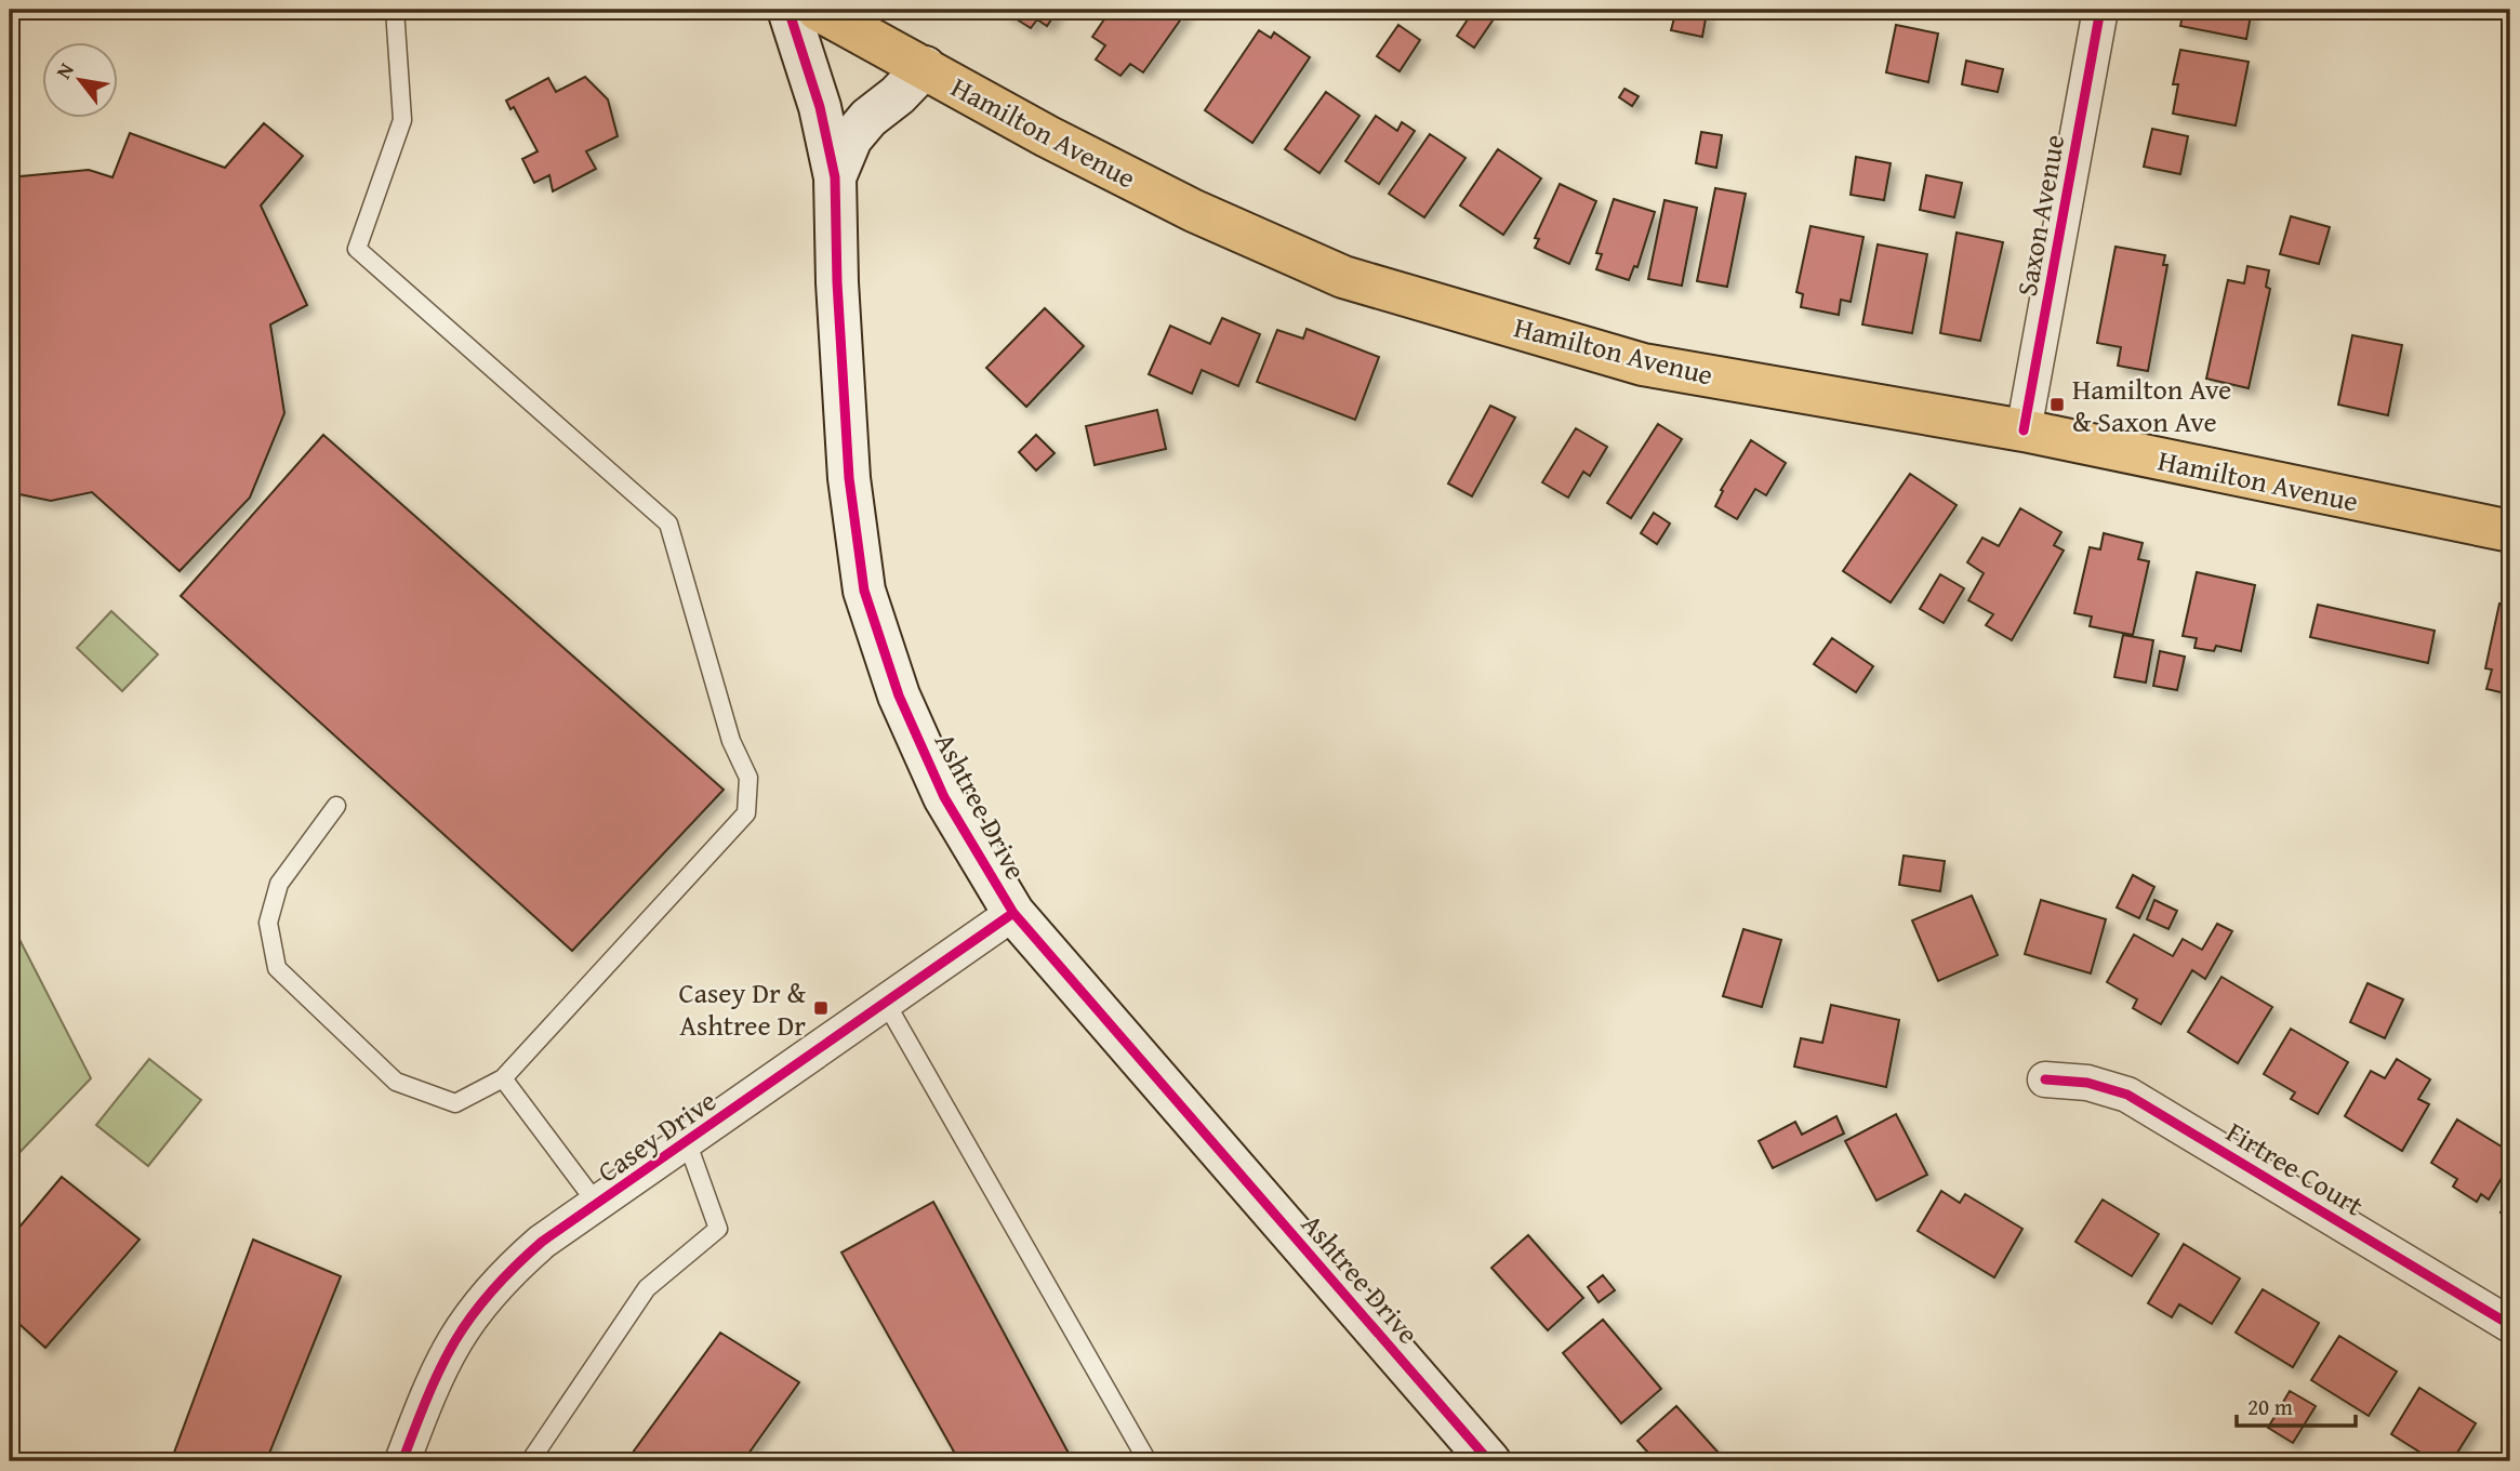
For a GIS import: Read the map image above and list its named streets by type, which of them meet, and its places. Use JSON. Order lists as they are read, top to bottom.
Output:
{
  "streets": {
    "main road": ["Hamilton Avenue"],
    "street": [
      "Saxon Avenue",
      "Ashtree Drive",
      "Casey Drive",
      "Firtree Court"
    ]
  },
  "crossings": [
    ["Hamilton Avenue", "Saxon Avenue"],
    ["Ashtree Drive", "Casey Drive"]
  ],
  "places": {
    "transit": ["Hamilton Ave & Saxon Ave", "Casey Dr & Ashtree Dr"]
  },
  "scale_bar": "20 m",
  "north": "top left"
}
